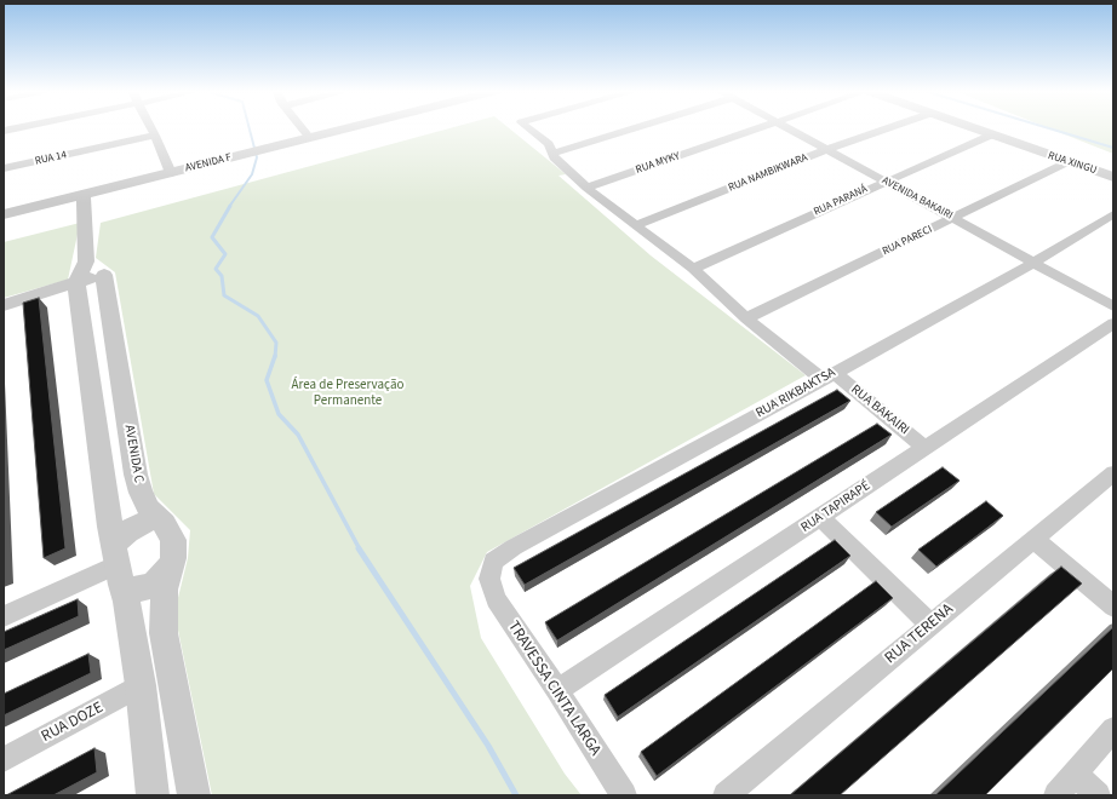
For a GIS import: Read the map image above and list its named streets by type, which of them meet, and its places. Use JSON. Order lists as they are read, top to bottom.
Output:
{
  "streets": {
    "street": [
      "RUA 14",
      "AVENIDA F",
      "RUA MYKY",
      "RUA XINGU",
      "RUA NAMBIKWARA",
      "AVENIDA BAKAIRI",
      "RUA PARANÁ",
      "RUA PARECI",
      "RUA RIKBAKTSA",
      "RUA BAKAIRI",
      "AVENIDA C",
      "RUA TAPIRAPÉ",
      "RUA TERENA",
      "TRAVESSA CINTA LARGA",
      "RUA DOZE"
    ]
  },
  "crossings": [
    ["RUA XINGU", "RUA PARANÁ"],
    ["RUA XINGU", "RUA PARECI"],
    ["RUA NAMBIKWARA", "AVENIDA BAKAIRI"],
    ["AVENIDA BAKAIRI", "RUA PARANÁ"],
    ["AVENIDA BAKAIRI", "RUA PARECI"],
    ["AVENIDA BAKAIRI", "RUA RIKBAKTSA"],
    ["RUA PARANÁ", "RUA BAKAIRI"],
    ["RUA PARECI", "RUA BAKAIRI"],
    ["RUA RIKBAKTSA", "RUA BAKAIRI"],
    ["RUA RIKBAKTSA", "TRAVESSA CINTA LARGA"],
    ["RUA BAKAIRI", "RUA TAPIRAPÉ"],
    ["RUA TAPIRAPÉ", "TRAVESSA CINTA LARGA"]
  ],
  "parks": ["Área de Preservação Permanente"]
}
